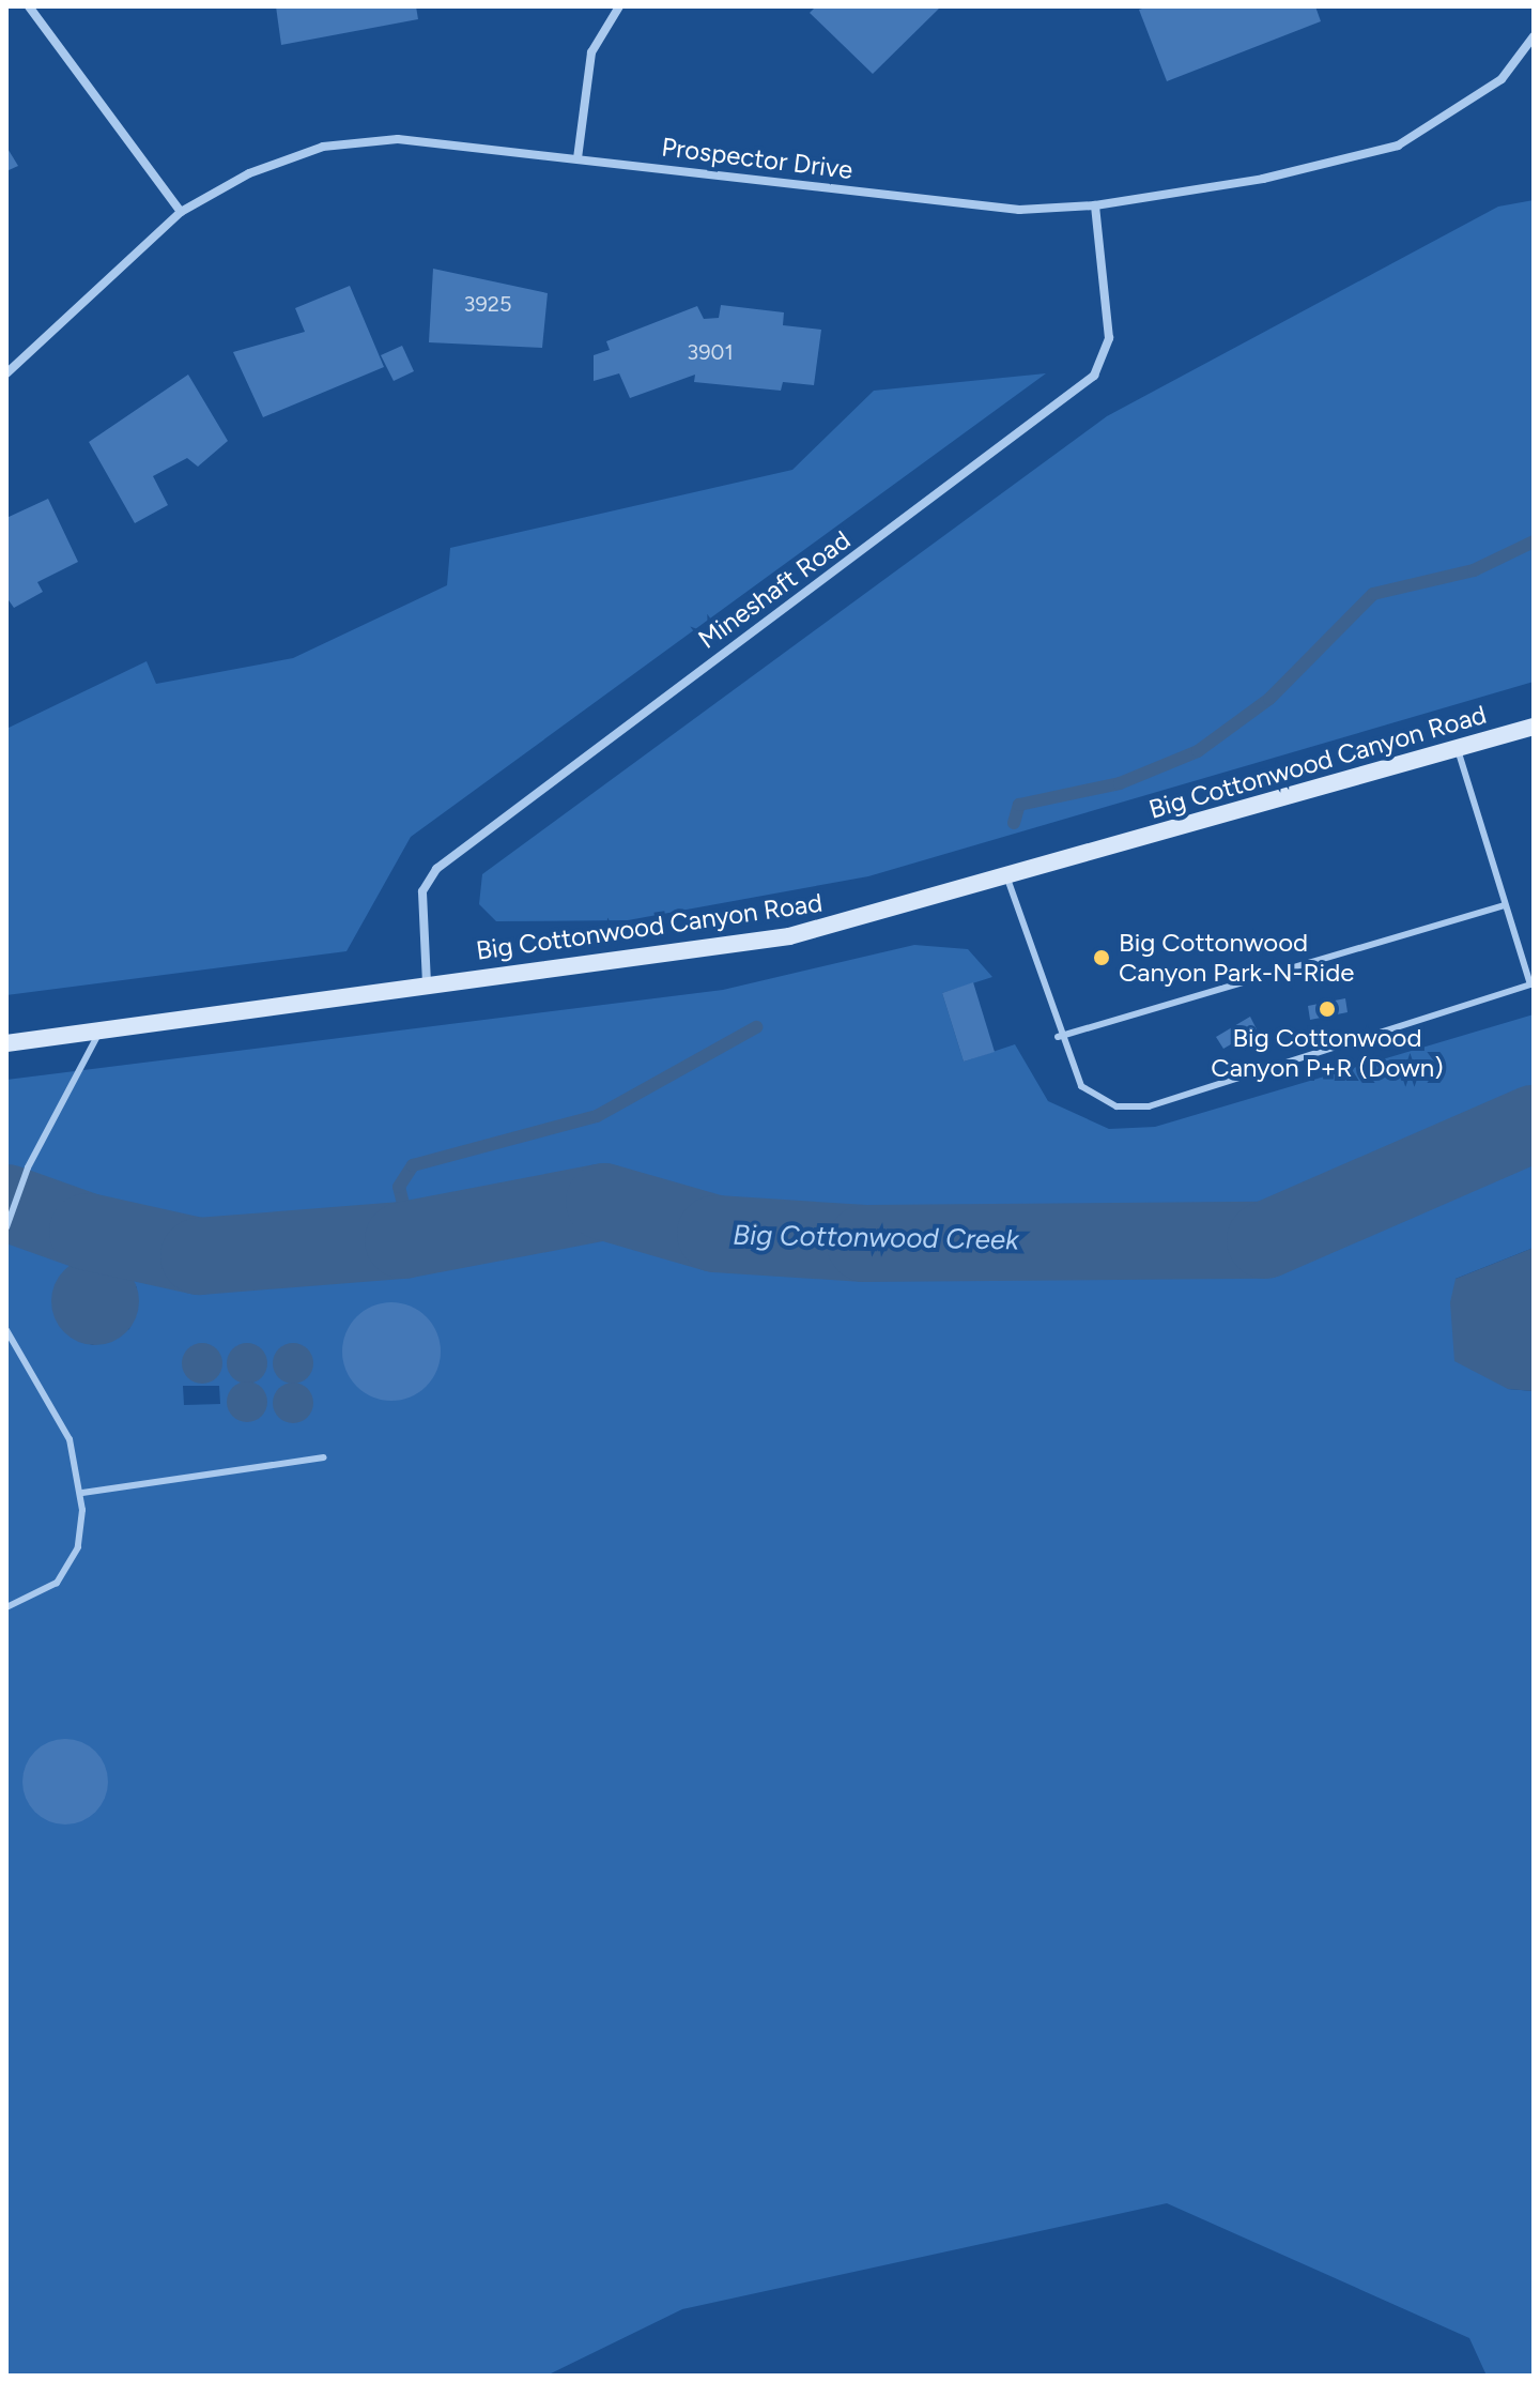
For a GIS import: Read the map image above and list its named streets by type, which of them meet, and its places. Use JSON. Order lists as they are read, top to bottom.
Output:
{
  "streets": {
    "main road": ["Big Cottonwood Canyon Road"],
    "street": ["Prospector Drive", "Mineshaft Road"]
  },
  "crossings": [
    ["Prospector Drive", "Mineshaft Road"],
    ["Mineshaft Road", "Big Cottonwood Canyon Road"]
  ],
  "water": ["Big Cottonwood Creek"],
  "places": ["Big Cottonwood Canyon Park-N-Ride", "Big Cottonwood Canyon P+R (Down)"],
  "house_numbers": ["3925", "3901"]
}
